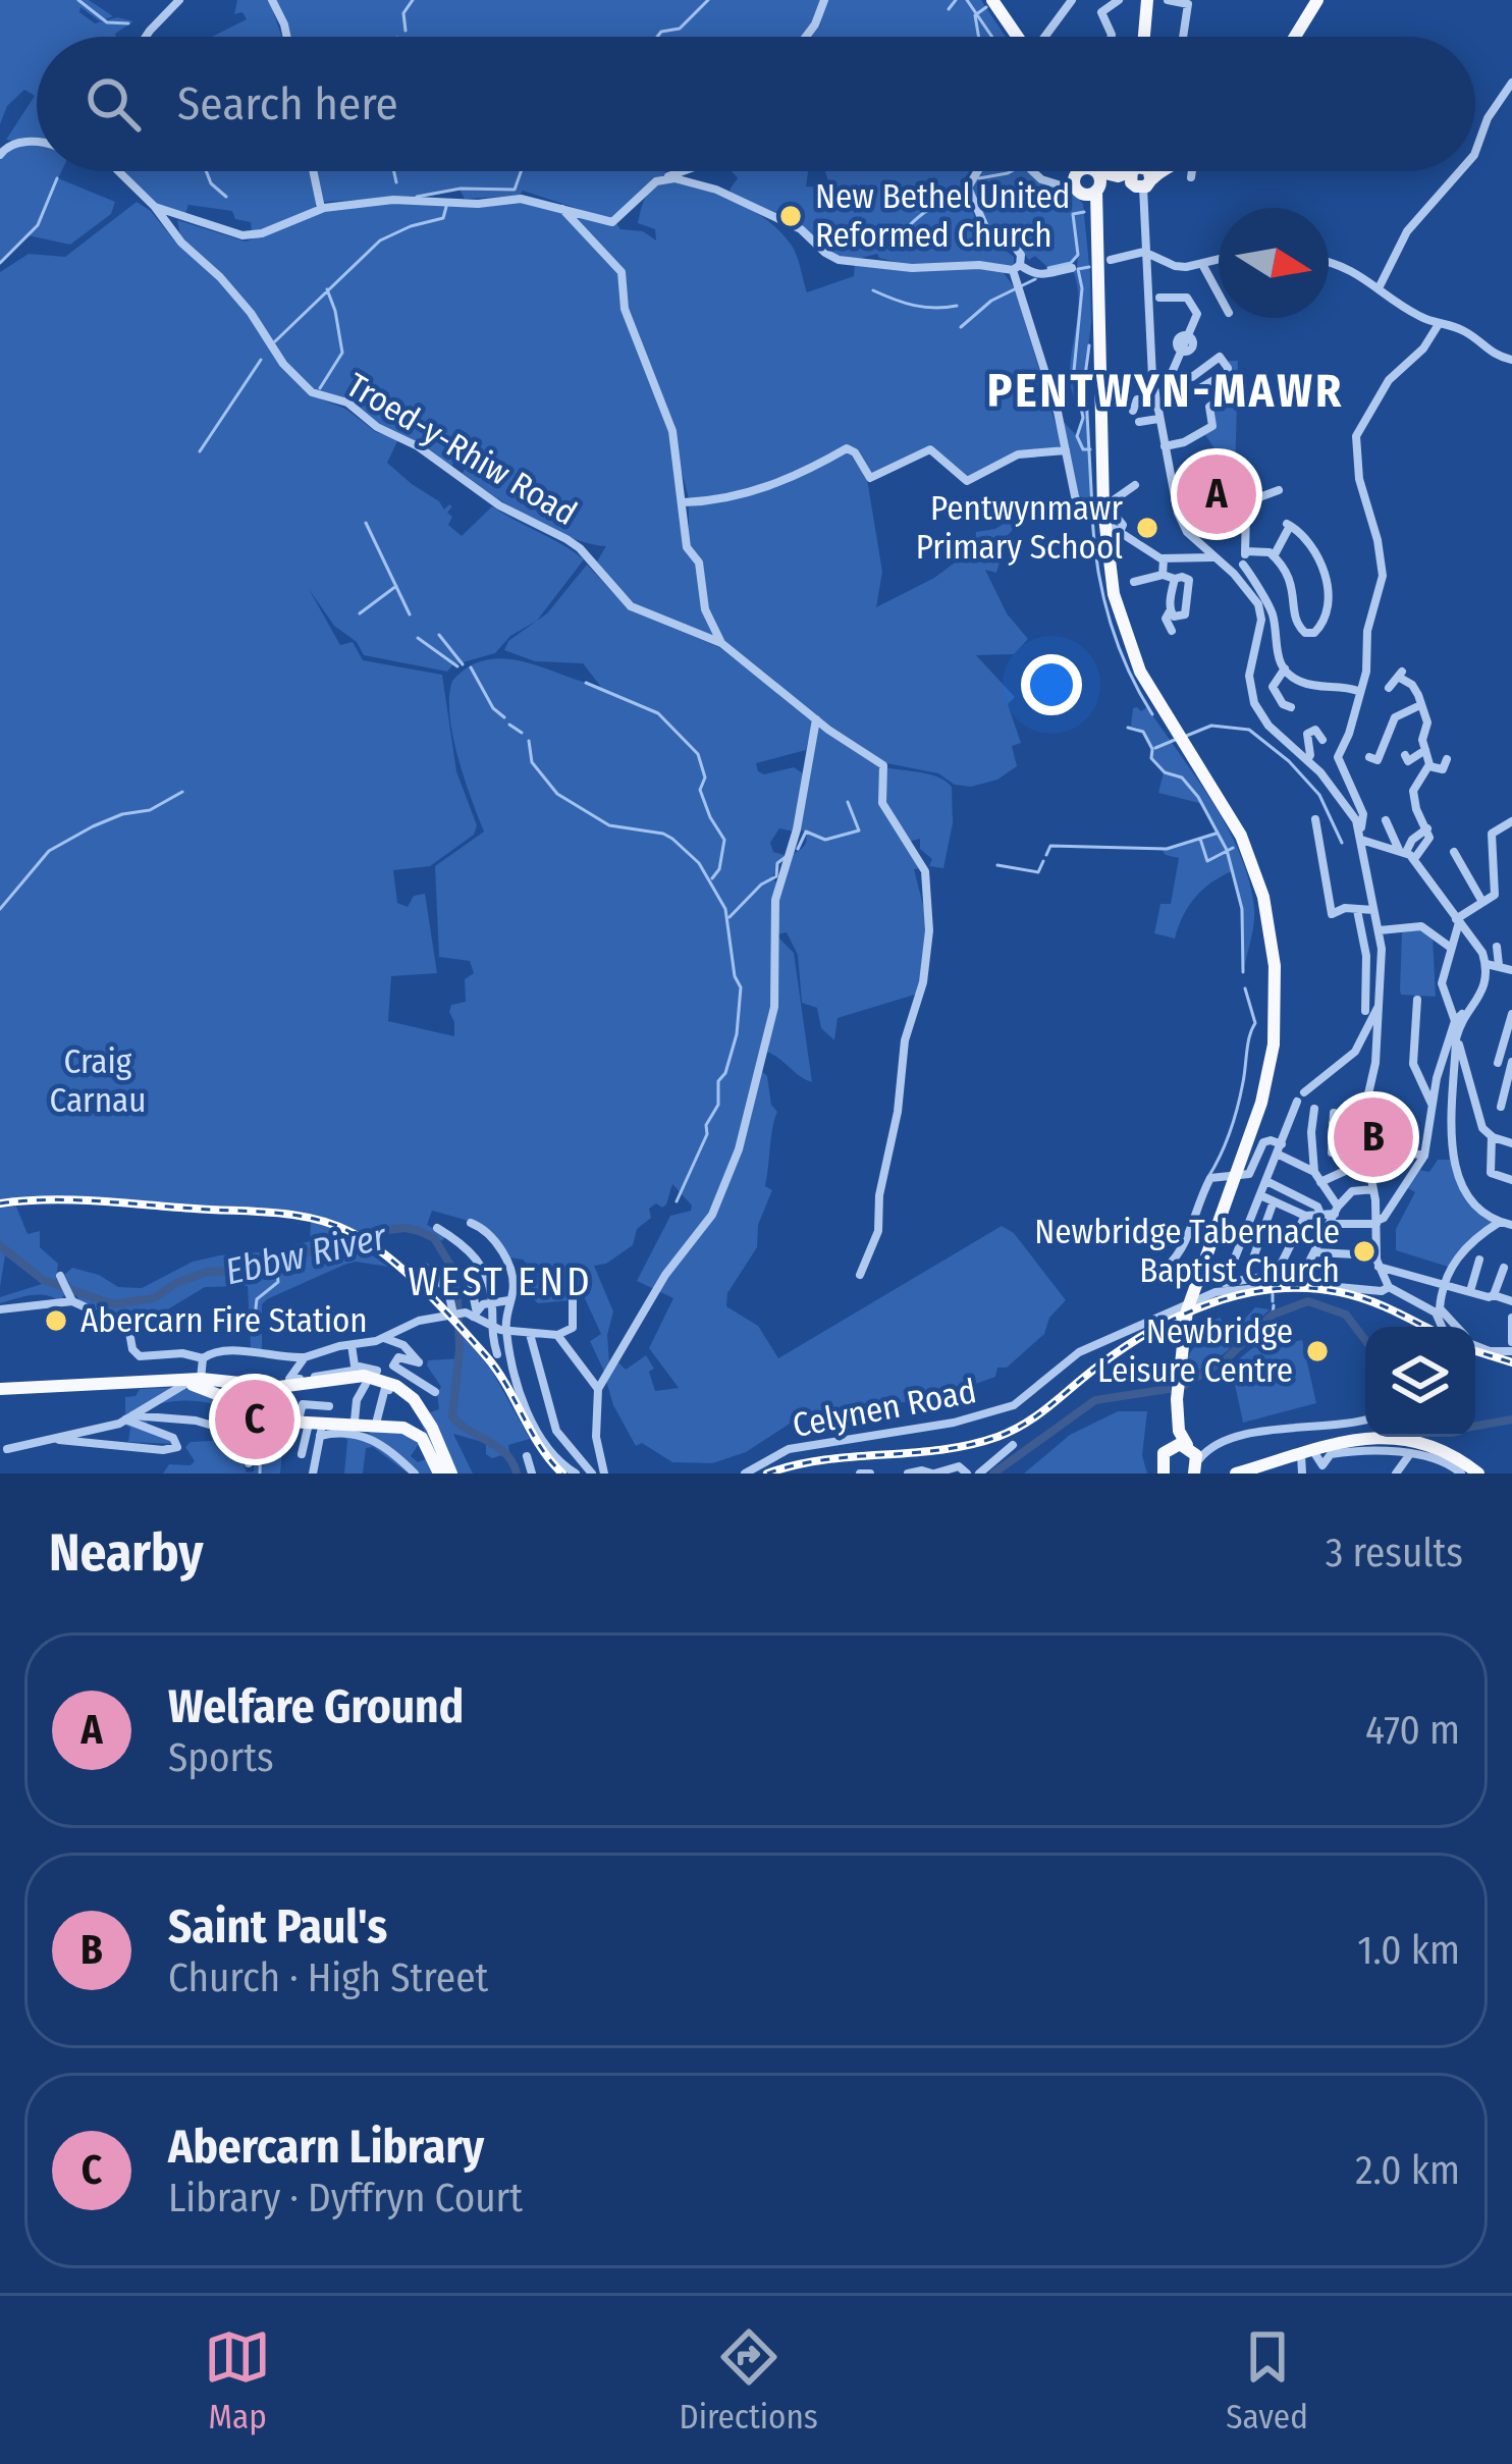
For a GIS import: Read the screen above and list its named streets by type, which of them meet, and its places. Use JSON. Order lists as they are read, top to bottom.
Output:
{
  "streets": {
    "street": ["Troed-y-Rhiw Road", "Celynen Road"]
  },
  "districts": ["PENTWYN-MAWR", "WEST END"],
  "water": ["Ebbw River"],
  "parks": ["Craig Carnau"],
  "places": [
    "New Bethel United Reformed Church",
    "Pentwynmawr Primary School",
    "Newbridge Tabernacle Baptist Church",
    "Abercarn Fire Station",
    "Newbridge Leisure Centre"
  ],
  "north": "right",
  "page": {
    "search": "Search here",
    "pins": ["A", "B", "C"],
    "heading": ["Nearby", "3 results"],
    "list": [
      {
        "mark": "A",
        "name": "Welfare Ground",
        "note": "Sports",
        "value": "470 m"
      },
      {
        "mark": "B",
        "name": "Saint Paul's",
        "note": "Church · High Street",
        "value": "1.0 km"
      },
      {
        "mark": "C",
        "name": "Abercarn Library",
        "note": "Library · Dyffryn Court",
        "value": "2.0 km"
      }
    ],
    "nav": ["Map", "Directions", "Saved"]
  }
}
